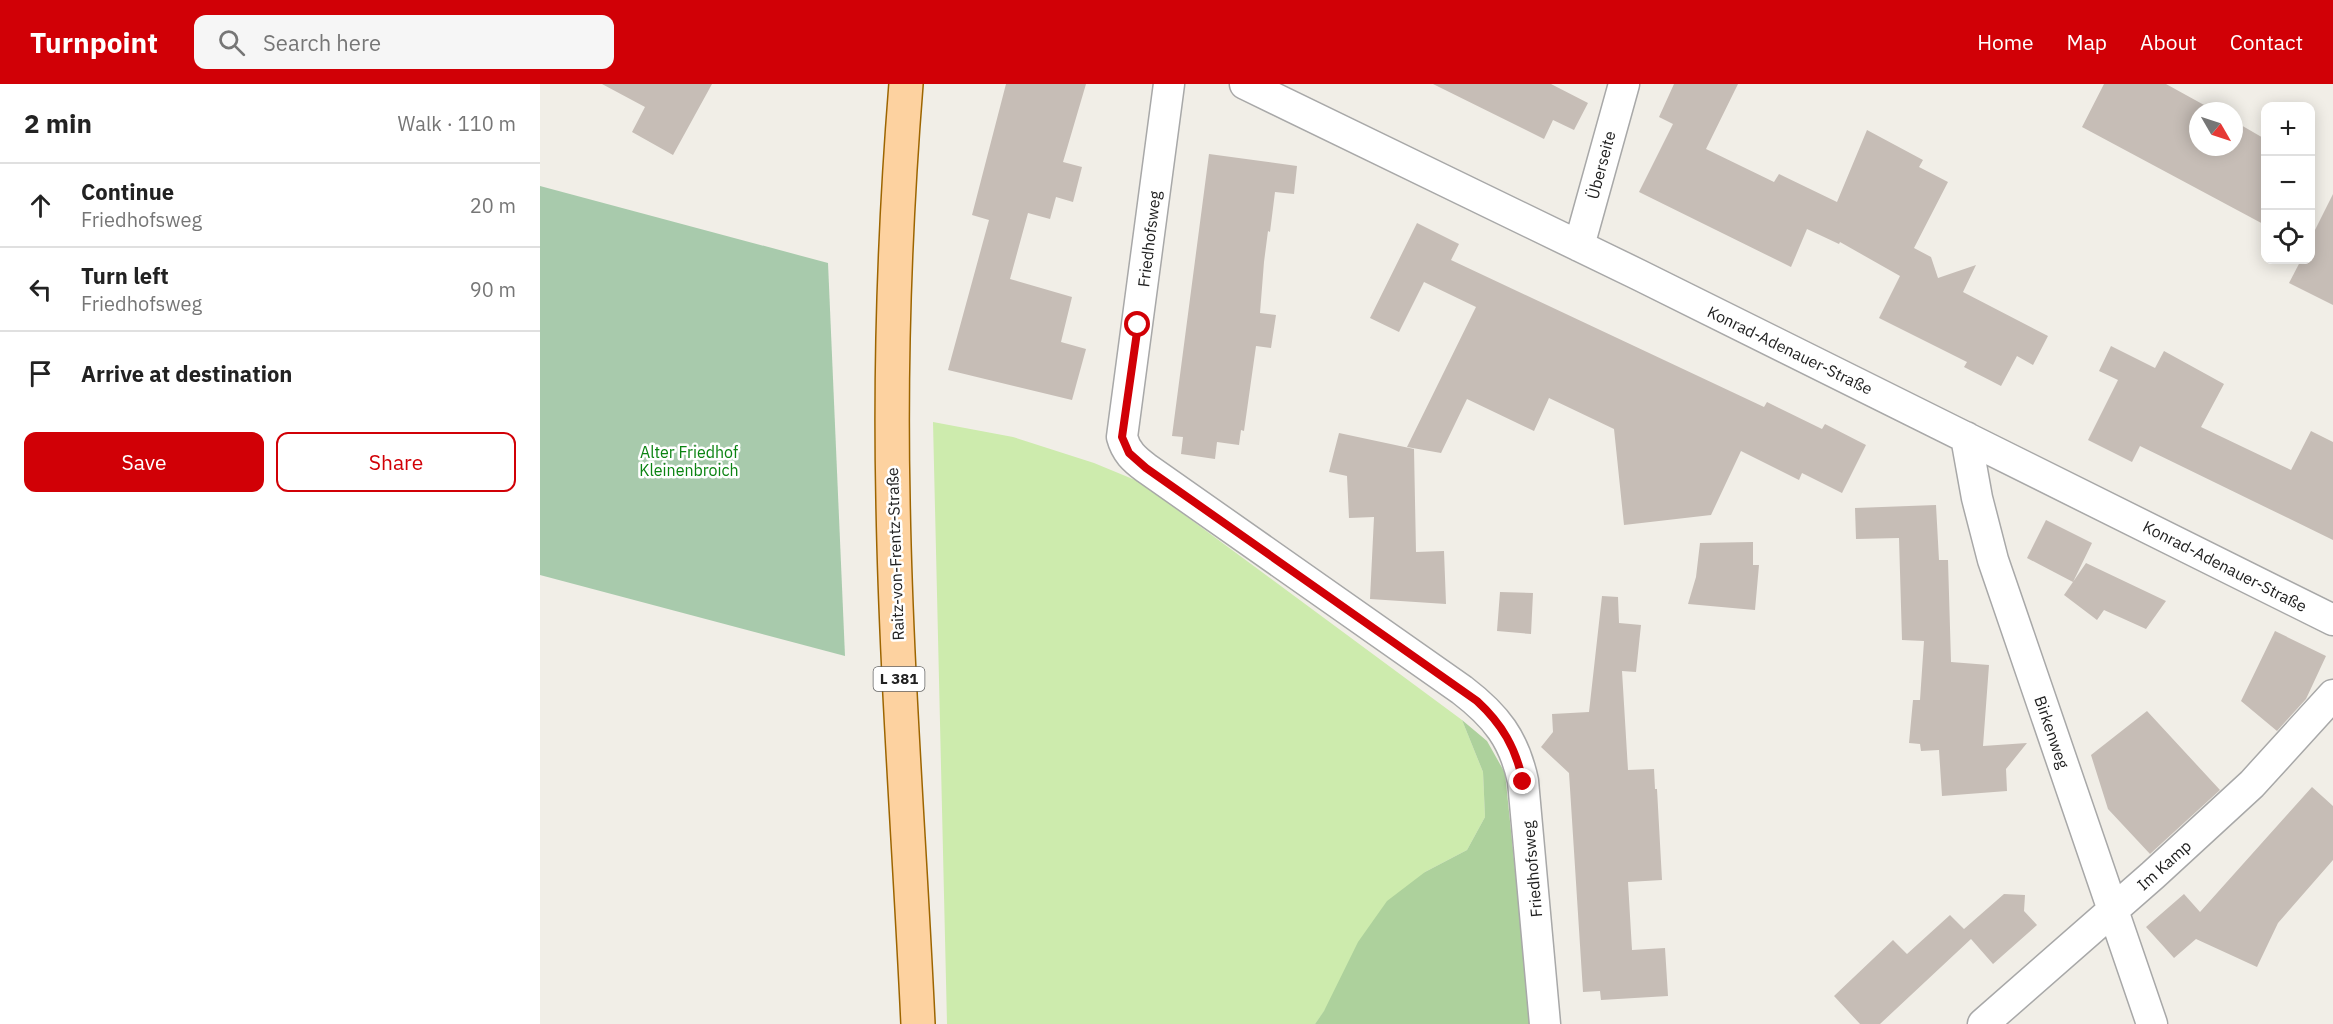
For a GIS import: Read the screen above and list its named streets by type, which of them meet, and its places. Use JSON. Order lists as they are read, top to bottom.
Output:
{
  "streets": {
    "main road": ["Raitz-von-Frentz-Straße", "L 381"],
    "street": [
      "Überseite",
      "Friedhofsweg",
      "Konrad-Adenauer-Straße",
      "Birkenweg",
      "Im Kamp"
    ]
  },
  "crossings": [
    ["Überseite", "Konrad-Adenauer-Straße"],
    ["Konrad-Adenauer-Straße", "Birkenweg"],
    ["Birkenweg", "Im Kamp"]
  ],
  "parks": ["Alter Friedhof Kleinenbroich"],
  "north": "bottom right",
  "page": {
    "header": "Turnpoint",
    "search": "Search here",
    "nav": [
      "Home",
      "Map",
      "About",
      "Contact"
    ],
    "heading": ["2 min", "Walk · 110 m"],
    "map_buttons": ["+", "−"],
    "list": [
      ["Continue", "Friedhofsweg", "20 m"],
      ["Turn left", "Friedhofsweg", "90 m"],
      "Arrive at destination"
    ],
    "buttons": ["Save", "Share"]
  }
}
